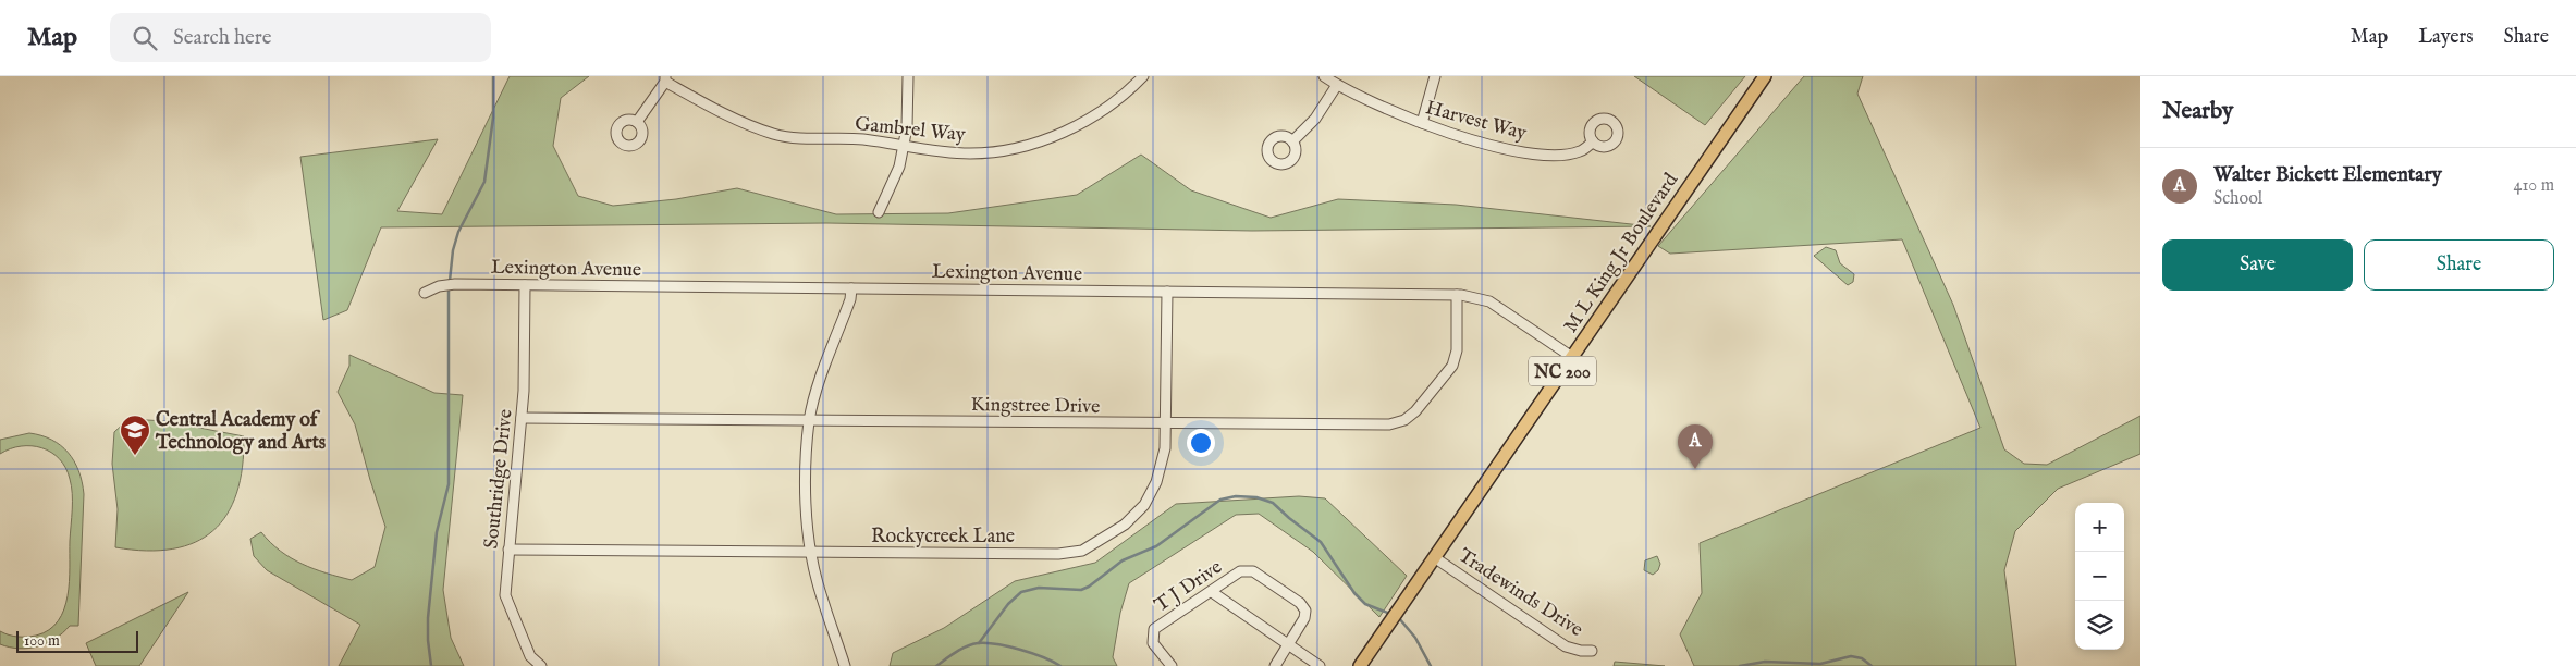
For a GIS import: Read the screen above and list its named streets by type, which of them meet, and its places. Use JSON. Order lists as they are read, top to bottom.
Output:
{
  "streets": {
    "main road": ["M L King Jr Boulevard", "NC 200"],
    "street": [
      "Harvest Way",
      "Gambrel Way",
      "Lexington Avenue",
      "Kingstree Drive",
      "Southridge Drive",
      "Rockycreek Lane",
      "T J Drive",
      "Tradewinds Drive"
    ]
  },
  "crossings": [
    ["M L King Jr Boulevard", "Lexington Avenue"],
    ["M L King Jr Boulevard", "Tradewinds Drive"],
    ["Lexington Avenue", "Kingstree Drive"],
    ["Lexington Avenue", "Southridge Drive"],
    ["Lexington Avenue", "Rockycreek Lane"],
    ["Kingstree Drive", "Southridge Drive"],
    ["Kingstree Drive", "Rockycreek Lane"],
    ["Southridge Drive", "Rockycreek Lane"]
  ],
  "places": {
    "school or university": ["Central Academy of Technology and Arts"]
  },
  "scale_bar": "100 m",
  "page": {
    "header": "Map",
    "search": "Search here",
    "nav": ["Map", "Layers", "Share"],
    "heading": "Nearby",
    "list": [
      {
        "mark": "A",
        "name": "Walter Bickett Elementary",
        "note": "School",
        "value": "410 m"
      }
    ],
    "buttons": ["Save", "Share"],
    "pins": "A",
    "map_buttons": ["+", "−"],
    "scale": "100 m"
  }
}
